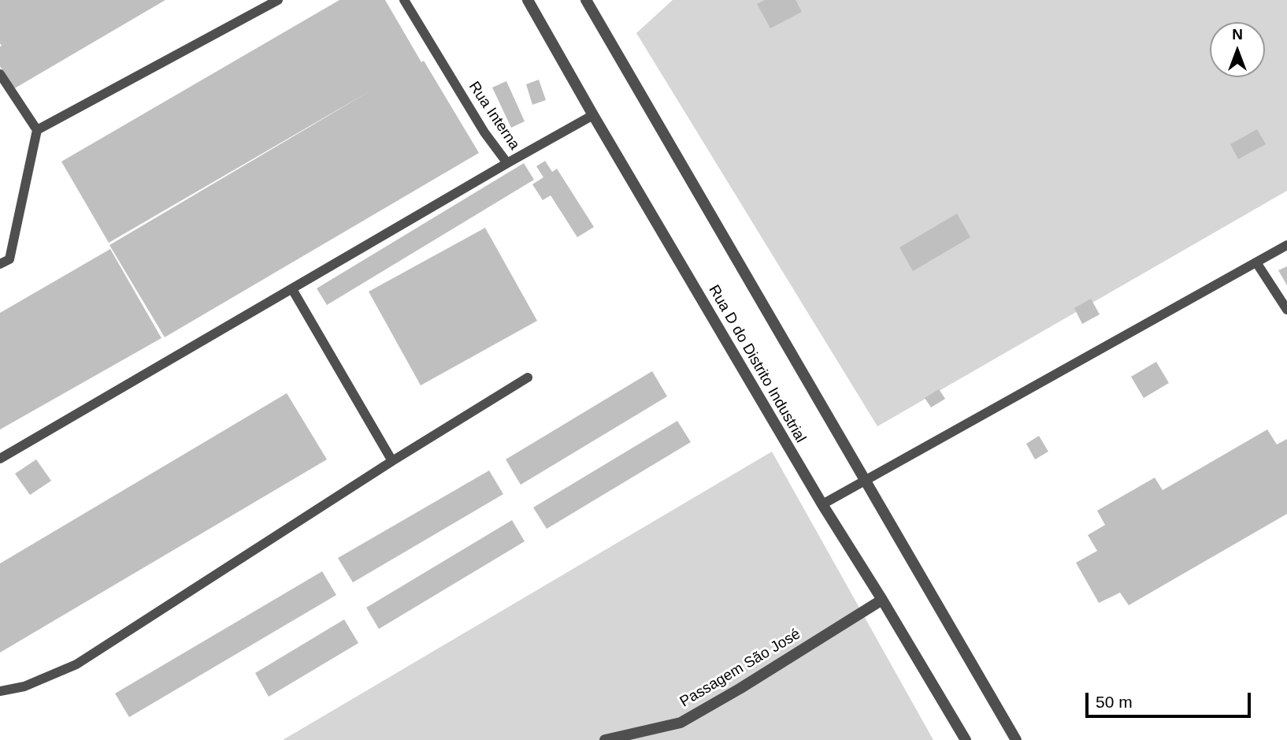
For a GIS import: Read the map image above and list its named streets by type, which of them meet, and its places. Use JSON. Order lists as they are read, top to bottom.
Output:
{
  "streets": {
    "street": ["Rua D do Distrito Industrial", "Passagem São José"],
    "lane": ["Rua Interna"]
  },
  "crossings": [
    ["Rua Interna", "Rua D do Distrito Industrial"],
    ["Rua D do Distrito Industrial", "Passagem São José"]
  ],
  "scale_bar": "50 m",
  "north": "top"
}
